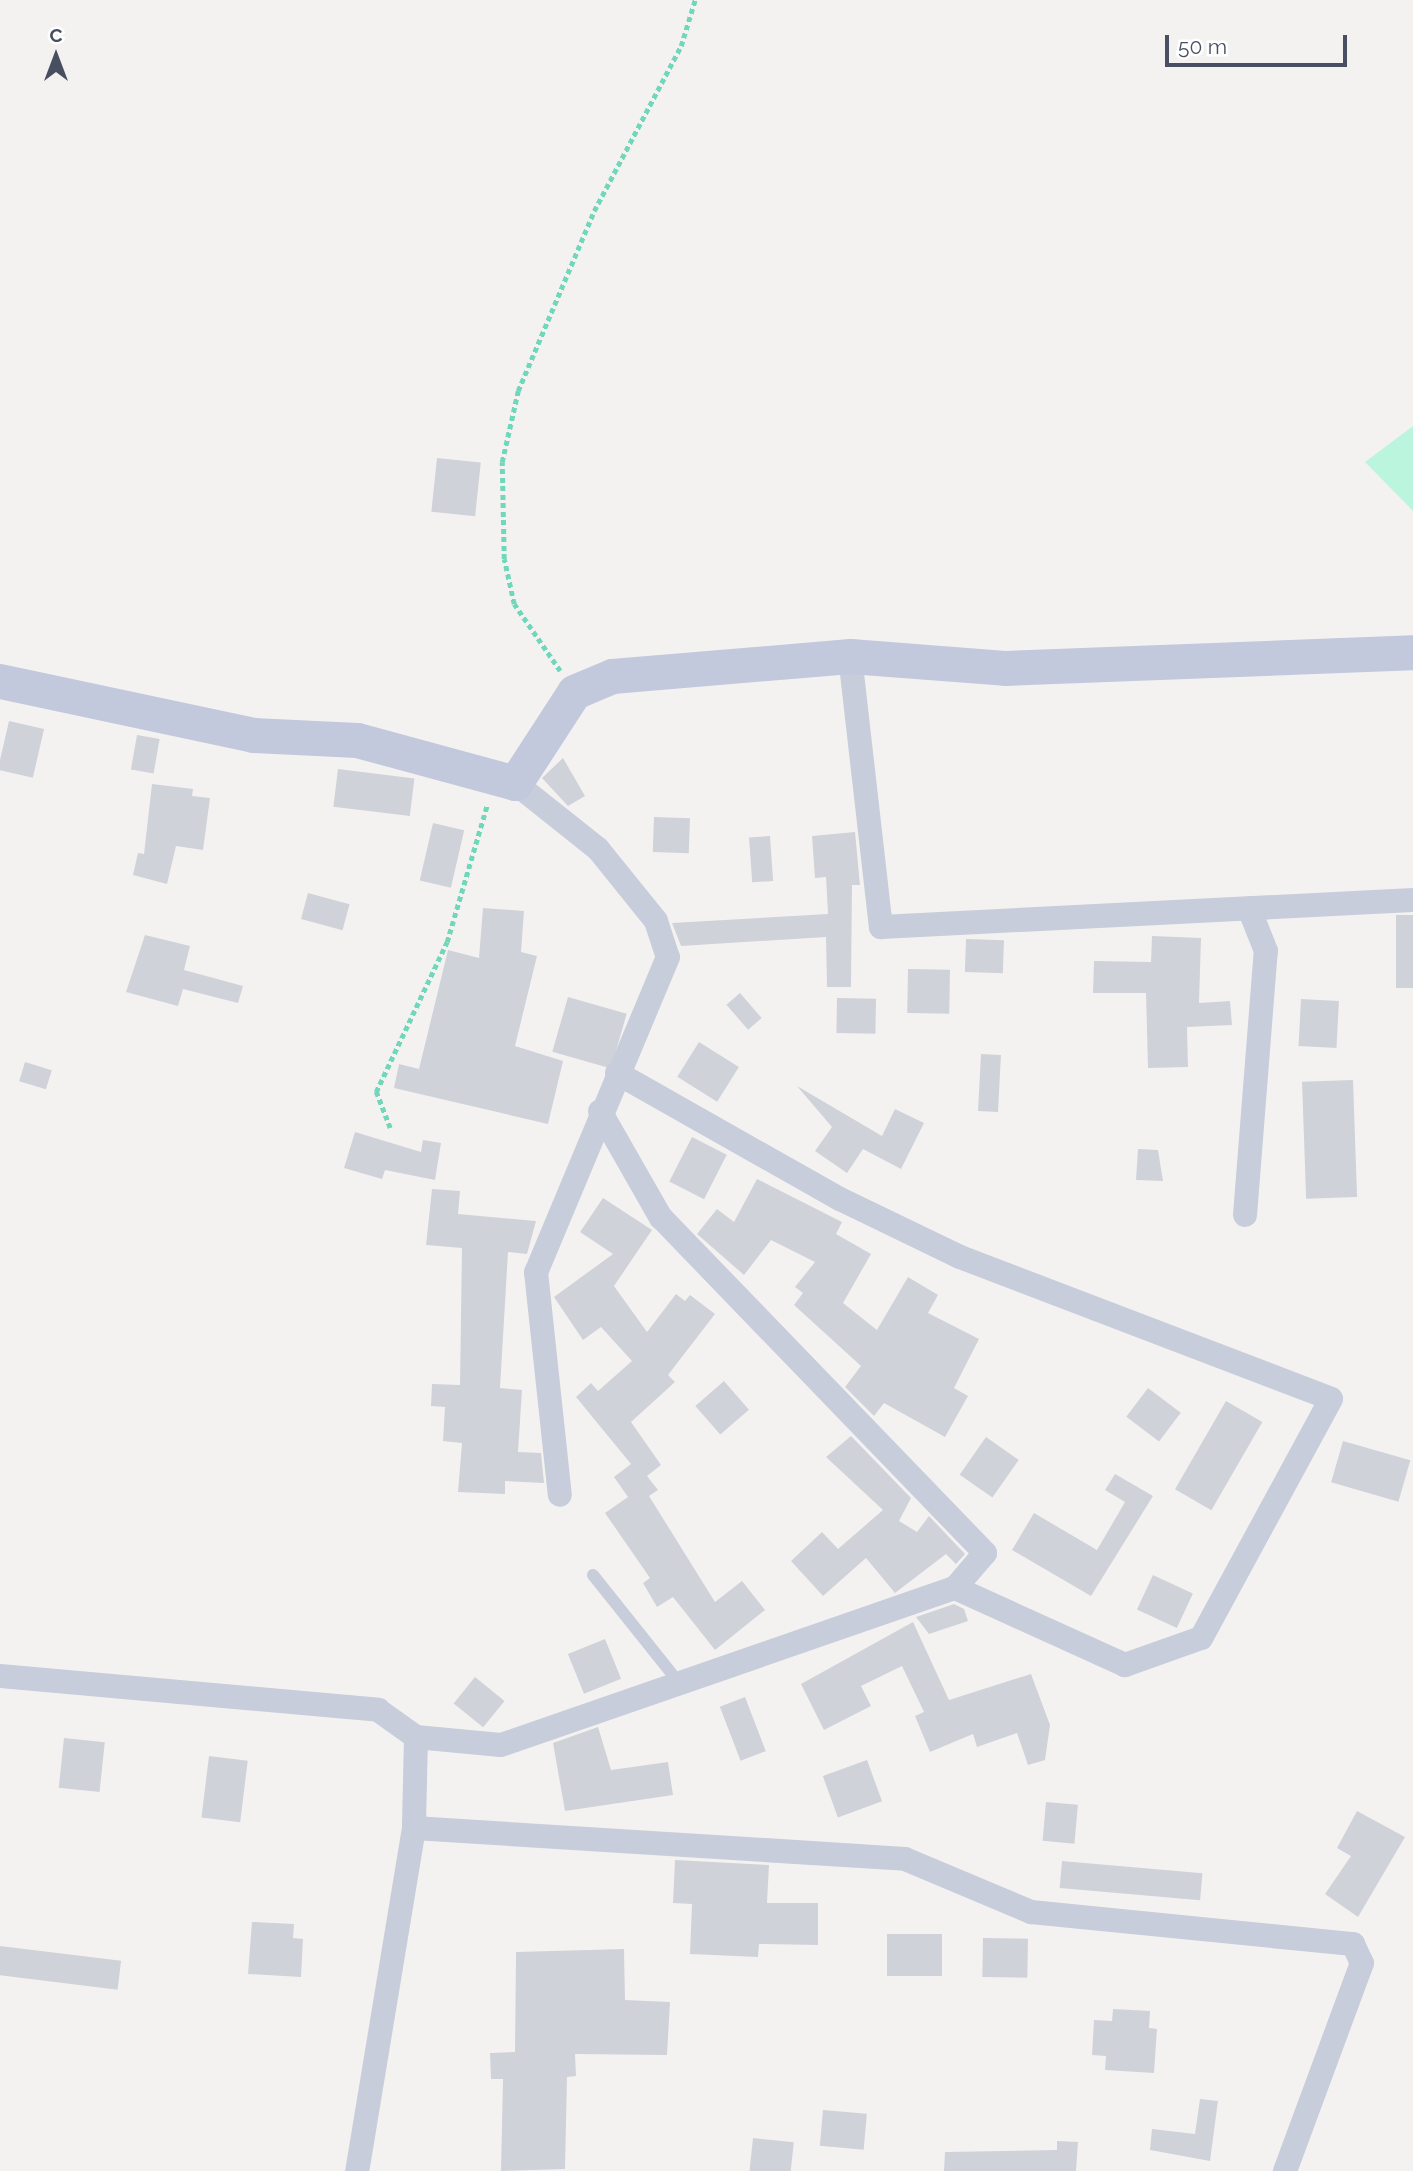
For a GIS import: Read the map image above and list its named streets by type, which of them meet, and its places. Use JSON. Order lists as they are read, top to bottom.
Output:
{
  "scale_bar": "50 m",
  "north": "top"
}
